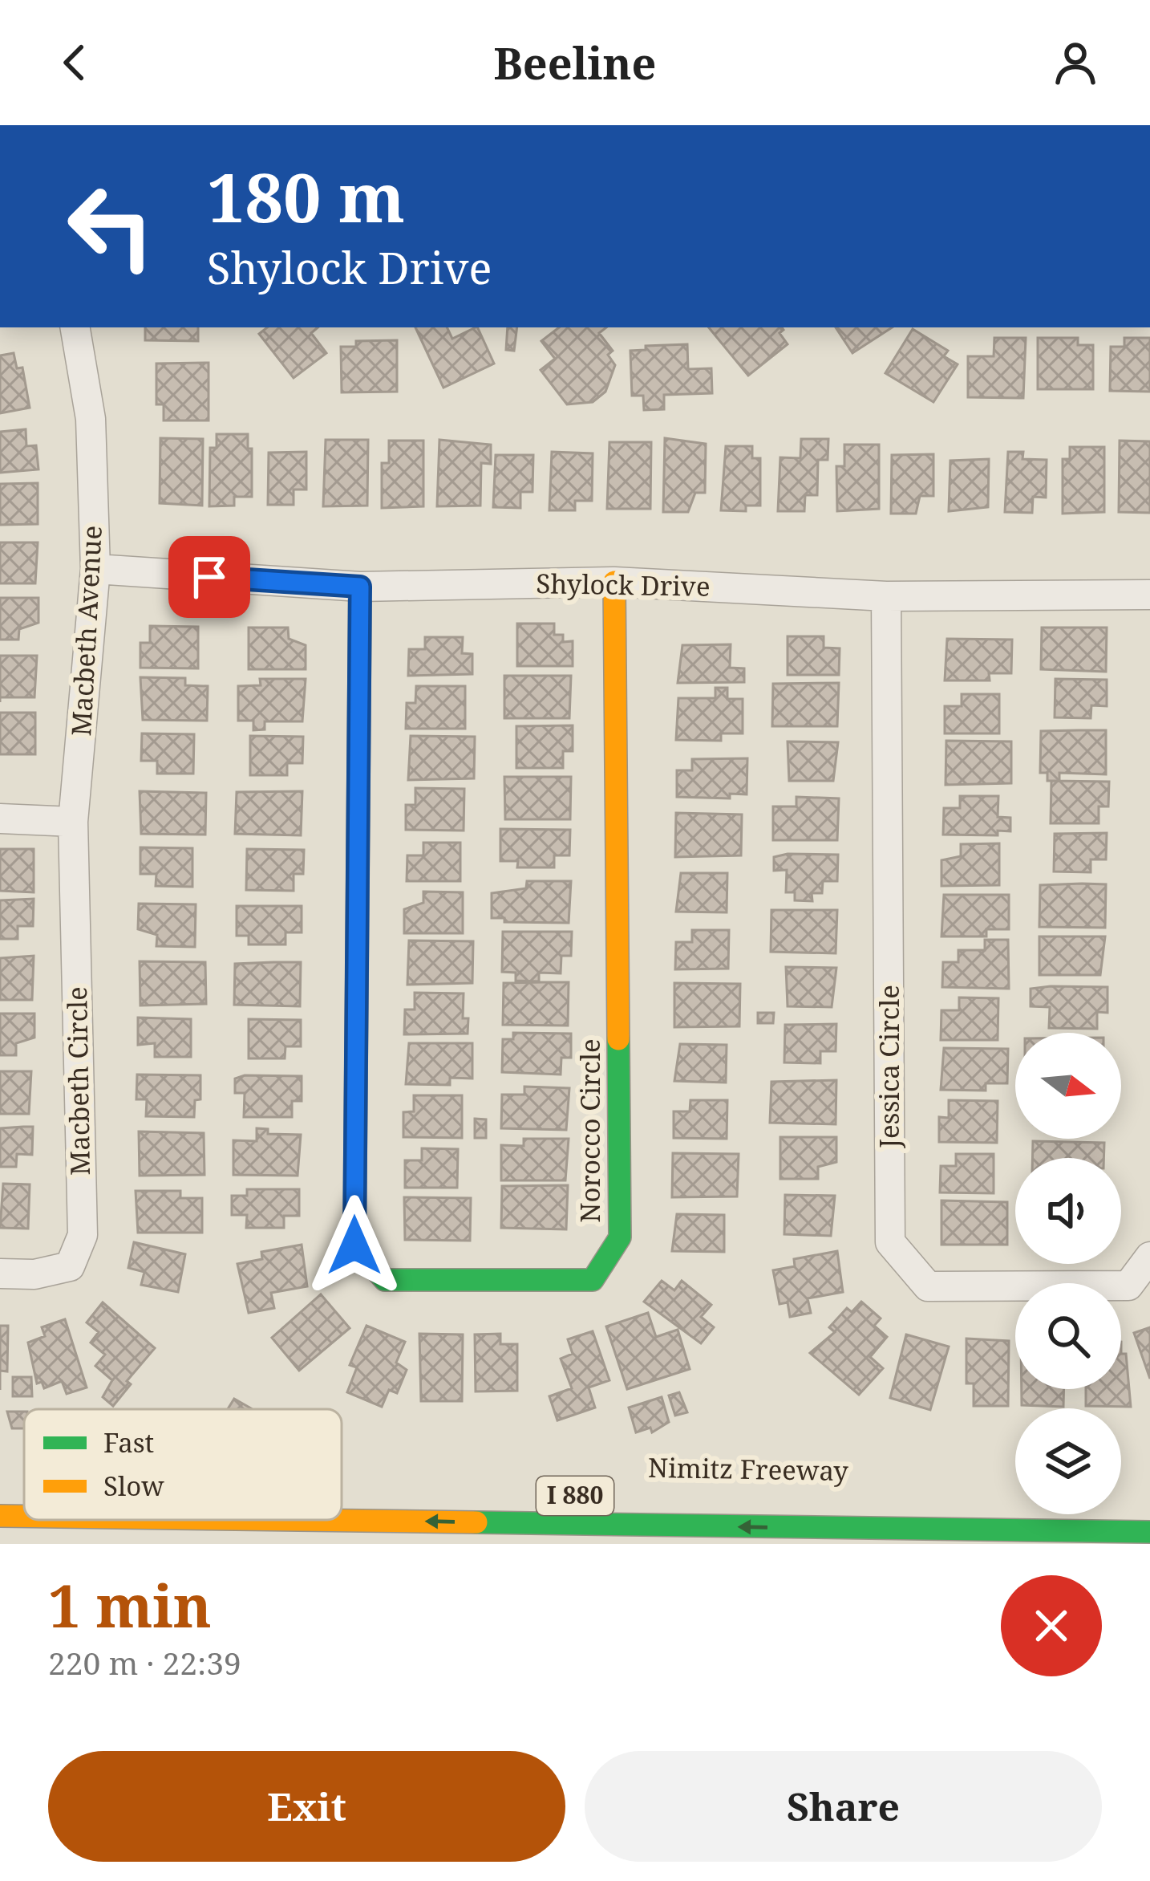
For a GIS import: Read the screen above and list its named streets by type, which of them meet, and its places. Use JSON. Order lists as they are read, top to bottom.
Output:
{
  "streets": {
    "main road": ["Norocco Circle", "I 880"],
    "street": [
      "Shylock Drive",
      "Macbeth Avenue",
      "Jessica Circle",
      "Macbeth Circle"
    ]
  },
  "crossings": [
    ["Shylock Drive", "Macbeth Avenue"],
    ["Shylock Drive", "Jessica Circle"],
    ["Shylock Drive", "Norocco Circle"],
    ["Macbeth Avenue", "Macbeth Circle"]
  ],
  "legend": ["Fast", "Slow"],
  "north": "right",
  "page": {
    "header": "Beeline",
    "turn": ["180 m", "Shylock Drive"],
    "heading": ["1 min", "220 m · 22:39"],
    "buttons": ["Exit", "Share"]
  }
}
